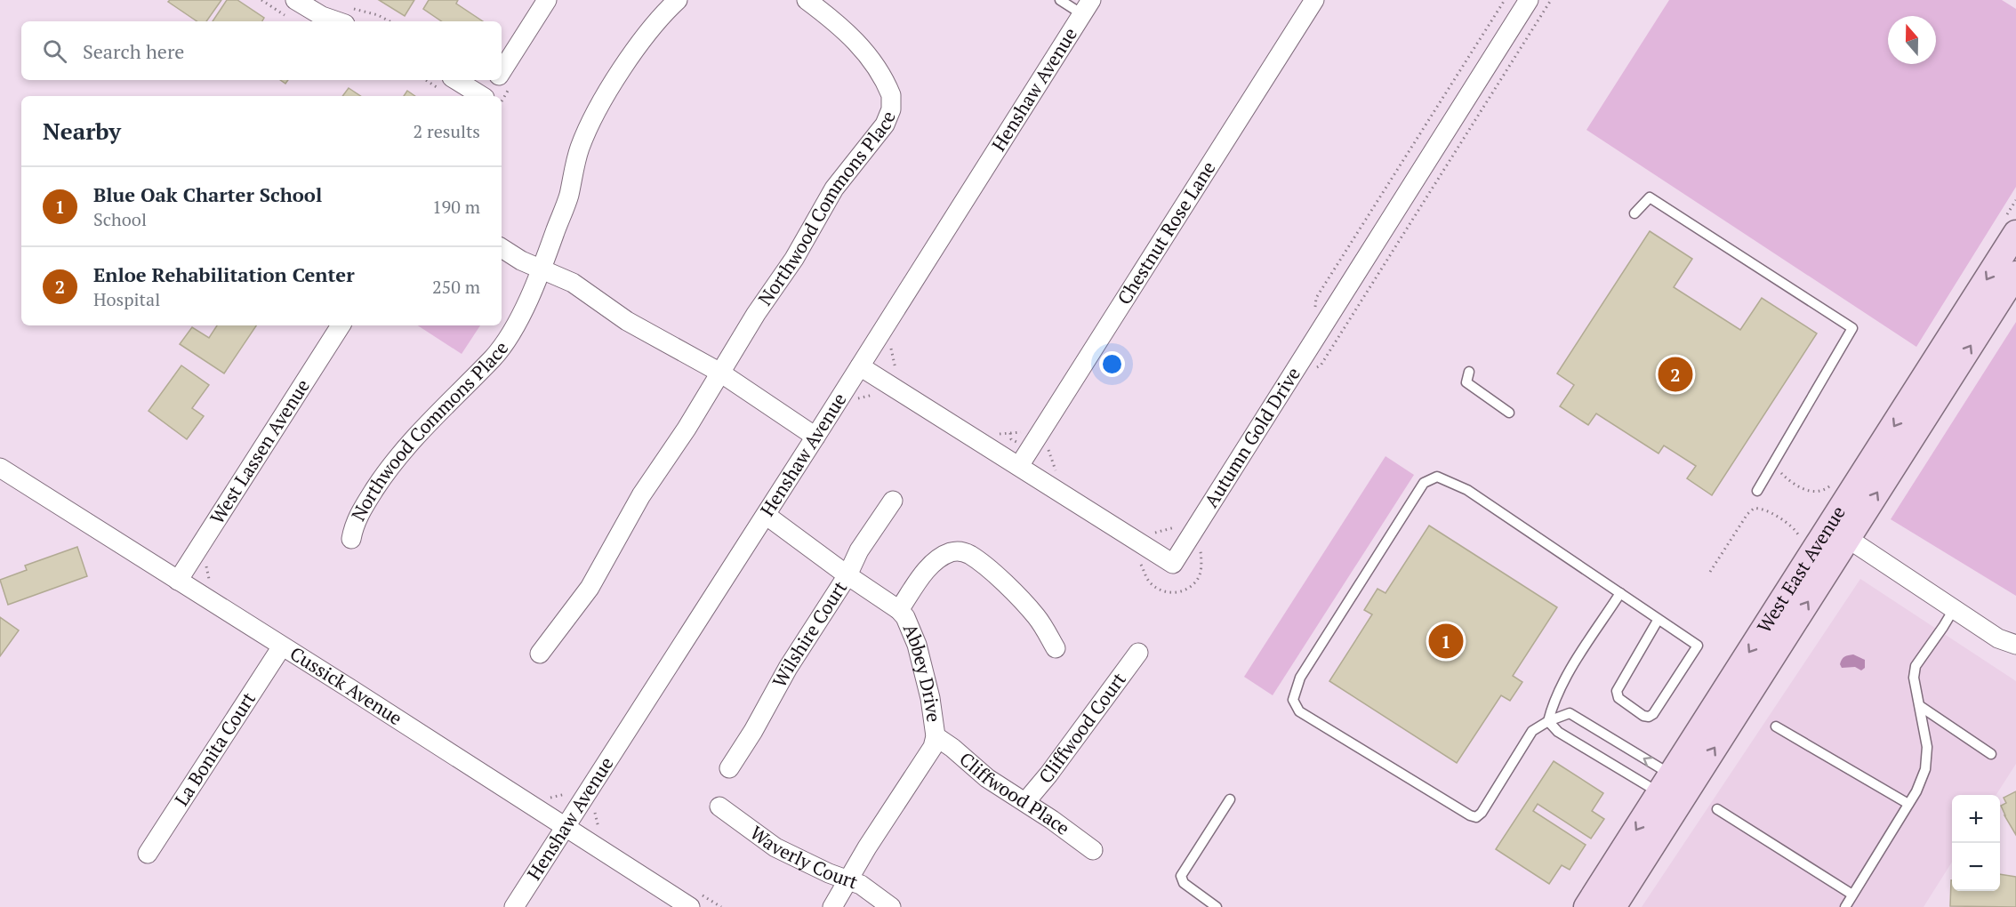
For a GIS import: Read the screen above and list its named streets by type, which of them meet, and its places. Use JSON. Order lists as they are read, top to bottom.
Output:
{
  "streets": {
    "main road": ["West East Avenue"],
    "street": [
      "Henshaw Avenue",
      "Northwood Commons Place",
      "Chestnut Rose Lane",
      "Autumn Gold Drive",
      "West Lassen Avenue",
      "Wilshire Court",
      "Abbey Drive",
      "Cussick Avenue",
      "Cliffwood Court",
      "La Bonita Court",
      "Cliffwood Place",
      "Waverly Court"
    ]
  },
  "crossings": [
    ["Henshaw Avenue", "Autumn Gold Drive"],
    ["Henshaw Avenue", "Abbey Drive"],
    ["Henshaw Avenue", "Cussick Avenue"],
    ["Chestnut Rose Lane", "Autumn Gold Drive"],
    ["West Lassen Avenue", "Cussick Avenue"],
    ["Wilshire Court", "Abbey Drive"],
    ["Abbey Drive", "Cliffwood Place"],
    ["Abbey Drive", "Waverly Court"],
    ["Cussick Avenue", "La Bonita Court"],
    ["Cliffwood Court", "Cliffwood Place"]
  ],
  "north": "top",
  "page": {
    "search": "Search here",
    "heading": ["Nearby", "2 results"],
    "list": [
      {
        "mark": "1",
        "name": "Blue Oak Charter School",
        "note": "School",
        "value": "190 m"
      },
      {
        "mark": "2",
        "name": "Enloe Rehabilitation Center",
        "note": "Hospital",
        "value": "250 m"
      }
    ],
    "pins": ["2", "1"],
    "map_buttons": ["+", "−"]
  }
}
